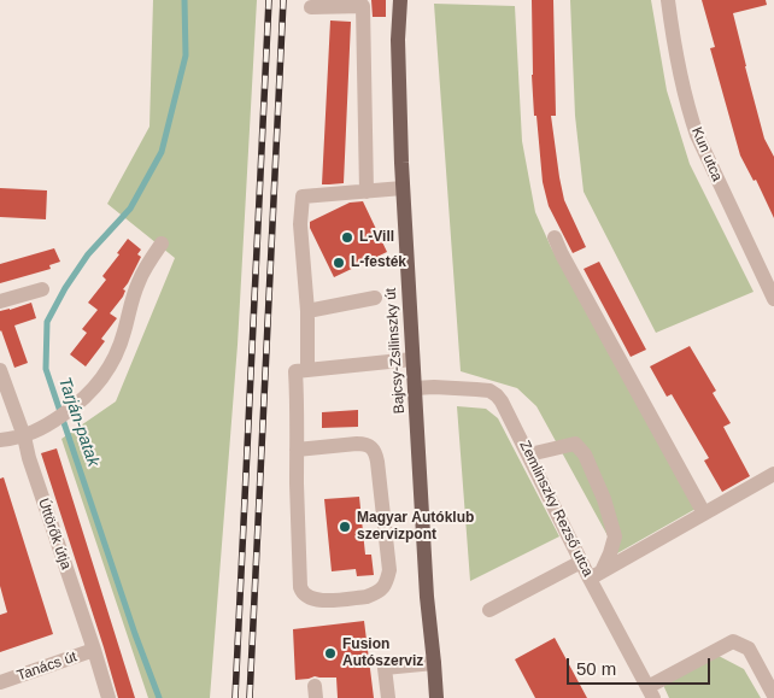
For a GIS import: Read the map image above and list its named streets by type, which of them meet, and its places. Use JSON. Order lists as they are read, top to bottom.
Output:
{
  "streets": {
    "main road": ["Bajcsy-Zsilinszky út"],
    "street": [
      "Kun utca",
      "Zemlinszky Rezső utca",
      "Úttörők útja",
      "Tanács út"
    ]
  },
  "crossings": [
    ["Bajcsy-Zsilinszky út", "Zemlinszky Rezső utca"],
    ["Úttörők útja", "Tanács út"]
  ],
  "water": ["Tarján-patak"],
  "places": [
    "L-Vill",
    "L-festék",
    "Magyar Autóklub szervizpont",
    "Fusion Autószerviz"
  ],
  "scale_bar": "50 m"
}
